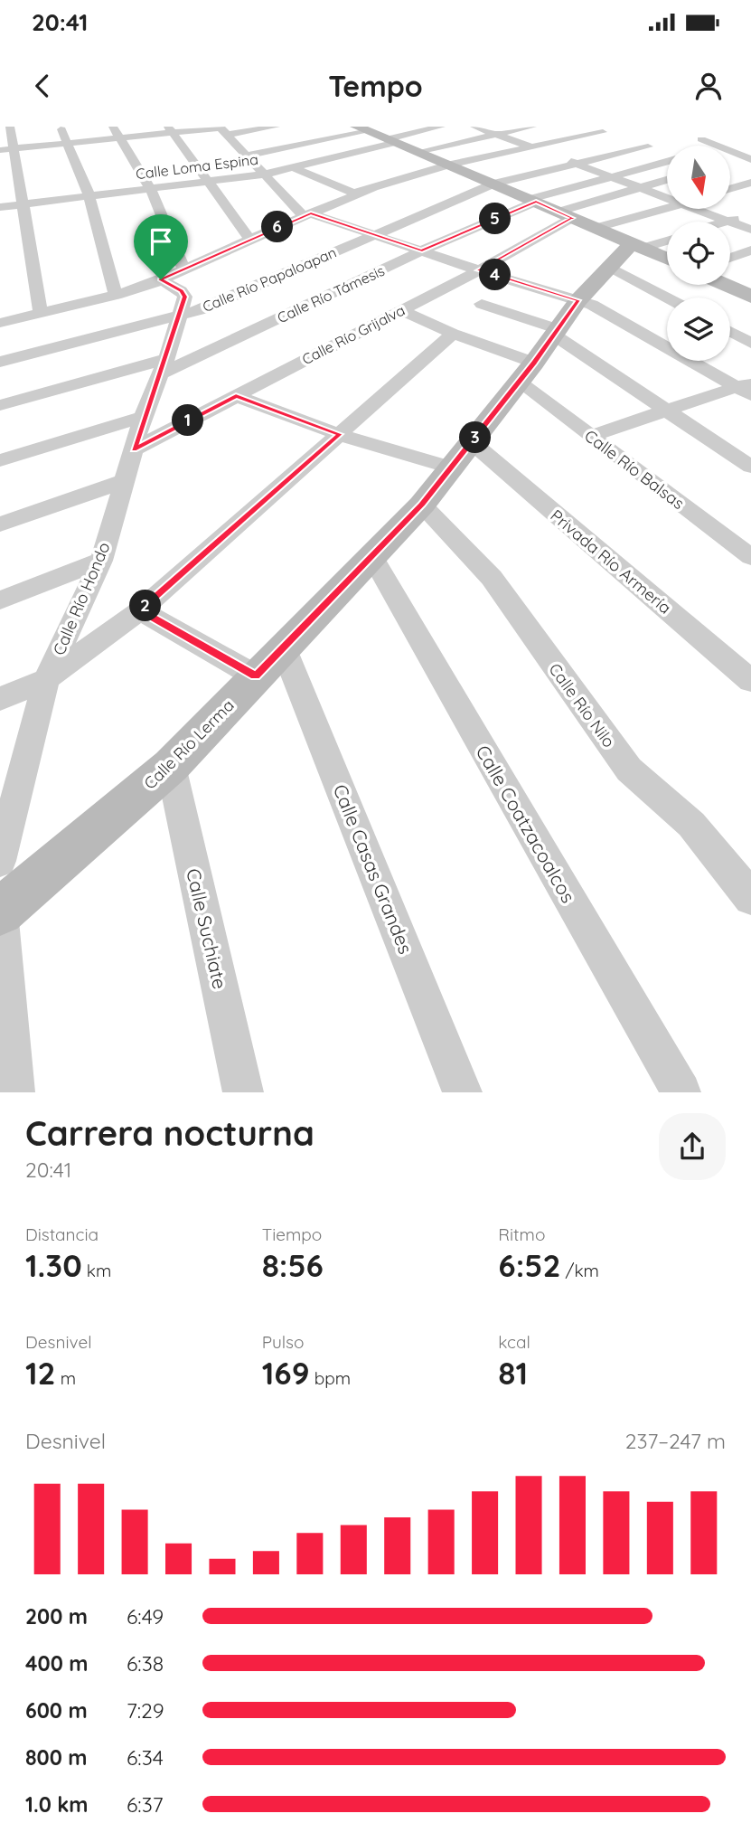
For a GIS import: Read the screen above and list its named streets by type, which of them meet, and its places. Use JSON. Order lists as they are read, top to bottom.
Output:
{
  "streets": {
    "street": [
      "Calle Loma Espina",
      "Calle Río Papaloapan",
      "Calle Río Támesis",
      "Calle Río Grijalva",
      "Calle Río Balsas",
      "Privada Río Armería",
      "Calle Río Hondo",
      "Calle Río Nilo",
      "Calle Río Lerma",
      "Calle Coatzacoalcos",
      "Calle Casas Grandes",
      "Calle Suchiate"
    ]
  },
  "crossings": [
    ["Calle Río Papaloapan", "Calle Río Hondo"],
    ["Calle Río Támesis", "Calle Río Hondo"],
    ["Calle Río Grijalva", "Calle Río Balsas"],
    ["Calle Río Grijalva", "Calle Río Hondo"],
    ["Calle Río Balsas", "Calle Río Lerma"],
    ["Privada Río Armería", "Calle Río Lerma"],
    ["Calle Río Nilo", "Calle Río Lerma"],
    ["Calle Río Lerma", "Calle Coatzacoalcos"],
    ["Calle Río Lerma", "Calle Casas Grandes"],
    ["Calle Río Lerma", "Calle Suchiate"]
  ],
  "north": "bottom",
  "page": {
    "status": "20:41",
    "header": "Tempo",
    "pins": [
      "5",
      "6",
      "4",
      "1",
      "3",
      "2"
    ],
    "heading": ["Carrera nocturna", "20:41"],
    "stats": [
      ["Distancia", "1.30 km"],
      ["Tiempo", "8:56"],
      ["Ritmo", "6:52 /km"],
      ["Desnivel", "12 m"],
      ["Pulso", "169 bpm"],
      ["kcal", "81"]
    ],
    "chart": ["Desnivel", "237–247 m"],
    "list": [
      {
        "name": "200 m",
        "note": "6:49"
      },
      {
        "name": "400 m",
        "note": "6:38"
      },
      {
        "name": "600 m",
        "note": "7:29"
      },
      {
        "name": "800 m",
        "note": "6:34"
      },
      {
        "name": "1.0 km",
        "note": "6:37"
      }
    ]
  }
}
